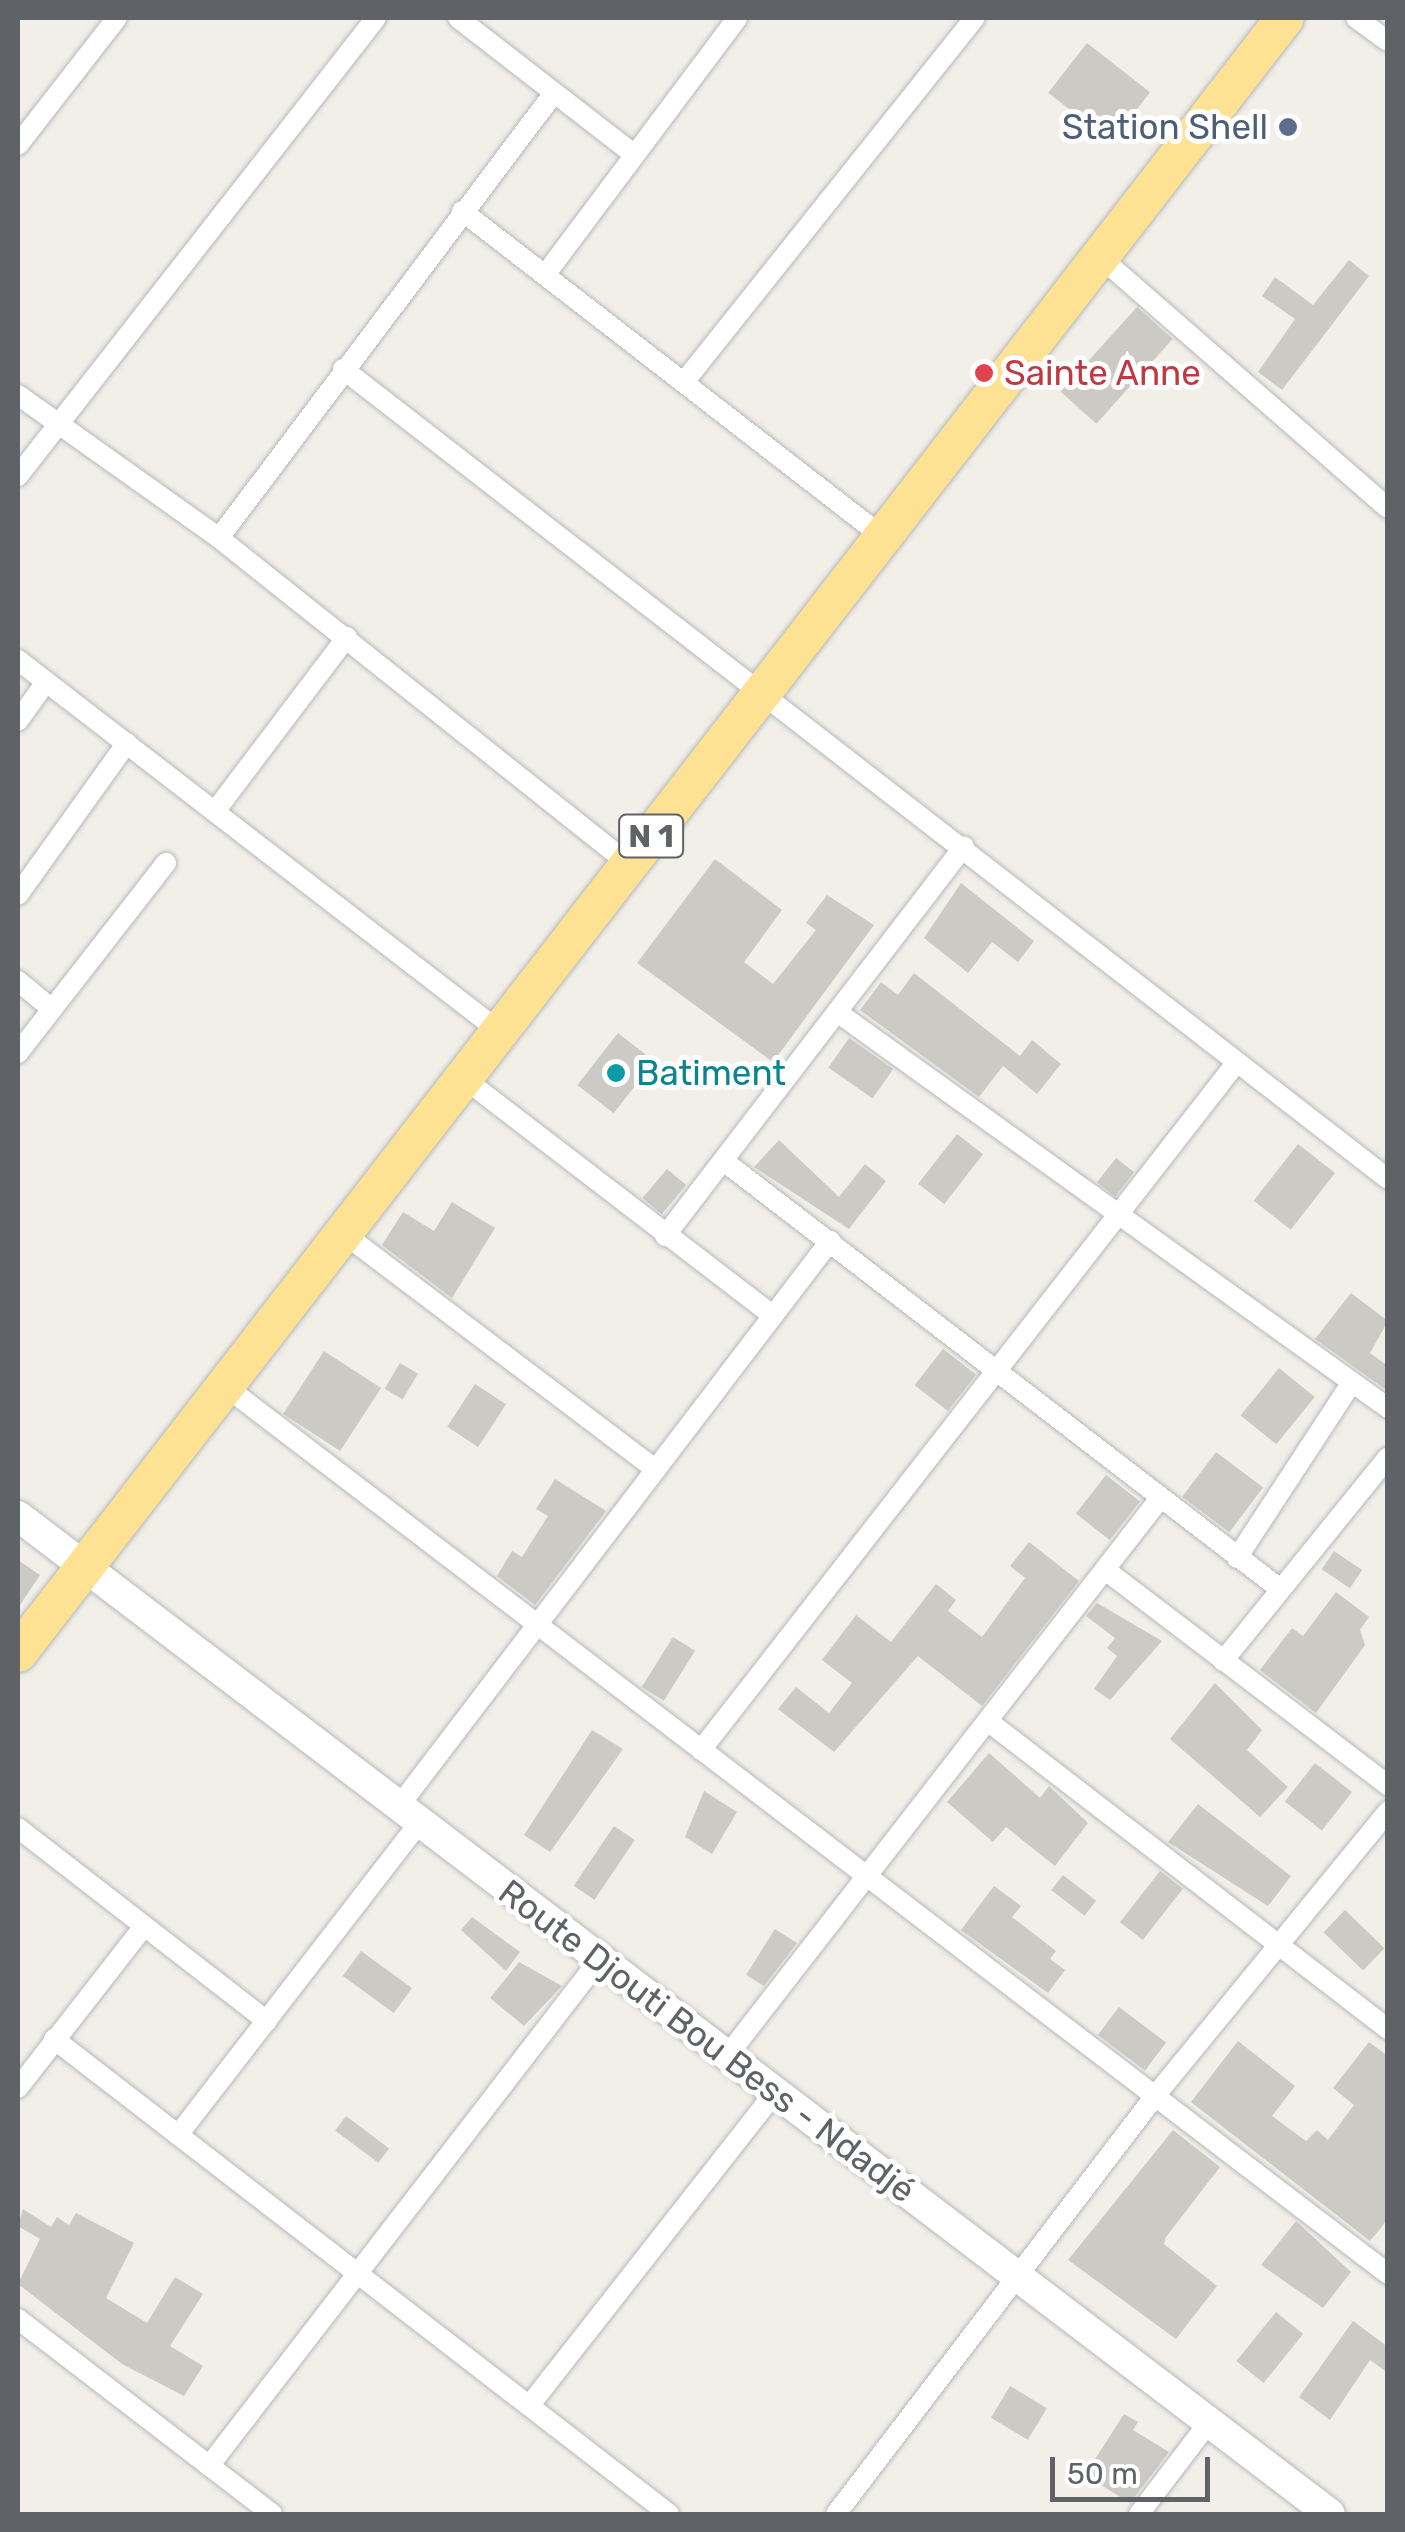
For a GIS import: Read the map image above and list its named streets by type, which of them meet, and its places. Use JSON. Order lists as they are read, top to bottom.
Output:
{
  "streets": {
    "highway": ["N 1"],
    "main road": ["Route Djouti Bou Bess - Ndadjé"]
  },
  "crossings": [
    ["N 1", "Route Djouti Bou Bess - Ndadjé"]
  ],
  "places": ["Station Shell", "Sainte Anne", "Batiment"],
  "scale_bar": "50 m"
}
